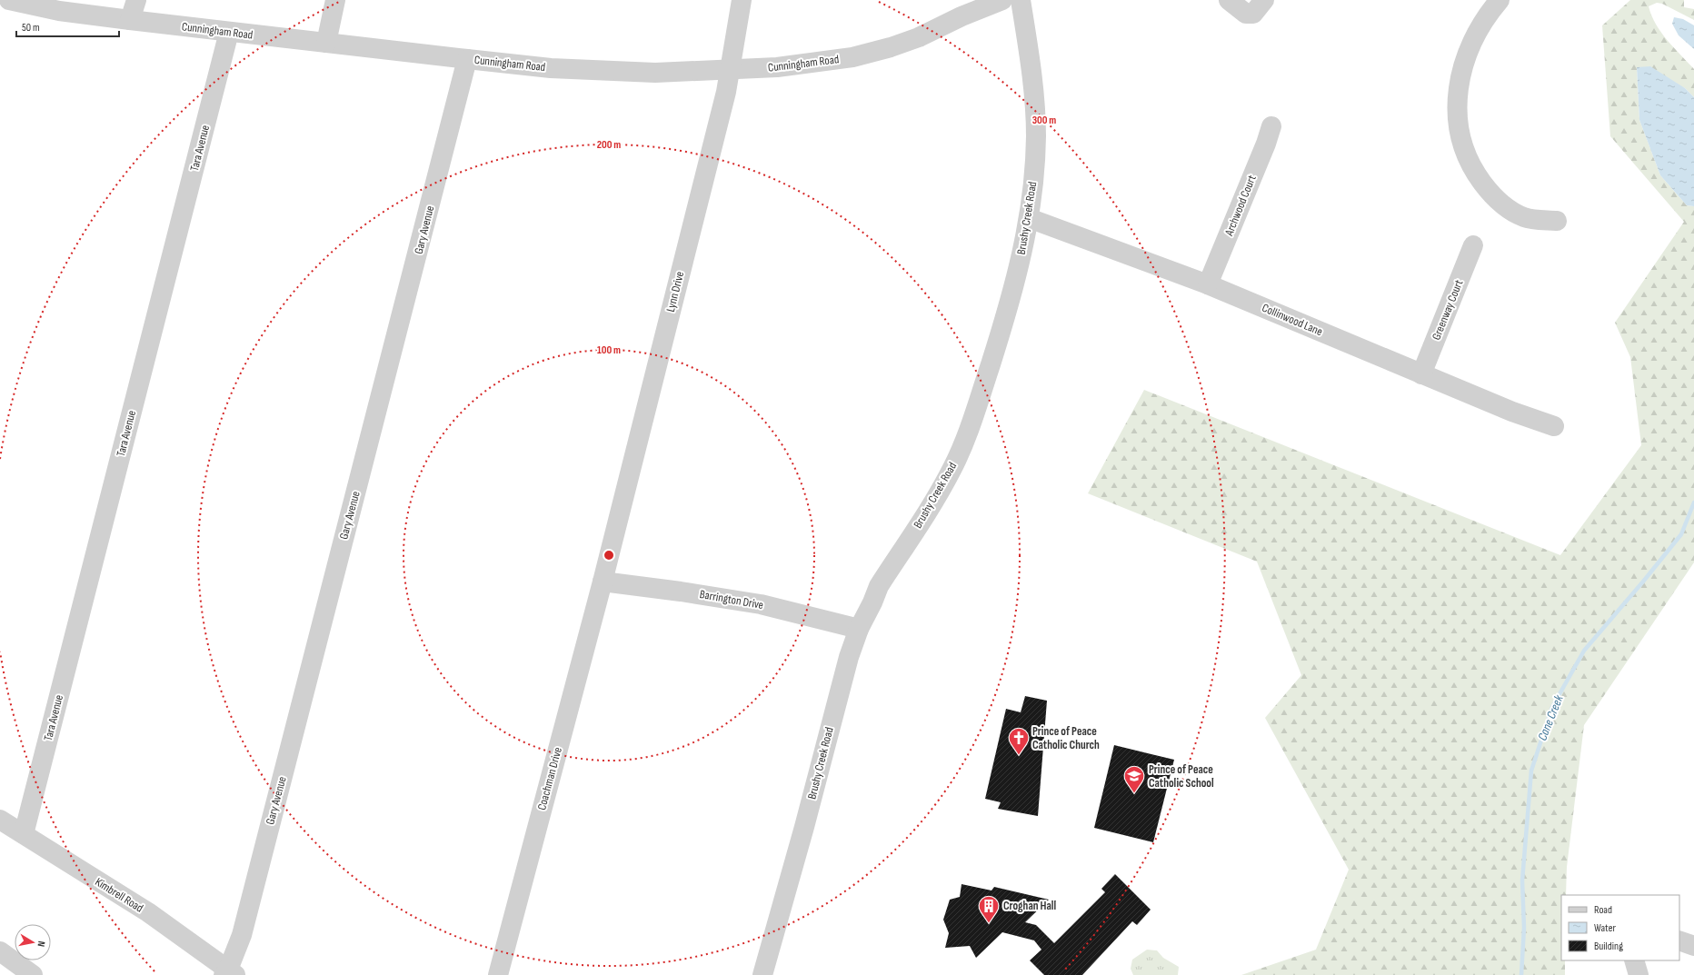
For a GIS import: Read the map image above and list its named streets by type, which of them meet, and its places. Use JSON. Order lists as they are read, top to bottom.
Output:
{
  "streets": {
    "street": [
      "Cunningham Road",
      "Tara Avenue",
      "Archwood Court",
      "Brushy Creek Road",
      "Gary Avenue",
      "Lynn Drive",
      "Greenway Court",
      "Collinwood Lane",
      "Barrington Drive",
      "Coachman Drive",
      "Kimbrell Road"
    ]
  },
  "crossings": [
    ["Cunningham Road", "Tara Avenue"],
    ["Cunningham Road", "Gary Avenue"],
    ["Cunningham Road", "Lynn Drive"],
    ["Tara Avenue", "Kimbrell Road"],
    ["Archwood Court", "Collinwood Lane"],
    ["Brushy Creek Road", "Collinwood Lane"],
    ["Brushy Creek Road", "Barrington Drive"],
    ["Gary Avenue", "Kimbrell Road"],
    ["Lynn Drive", "Barrington Drive"],
    ["Lynn Drive", "Coachman Drive"],
    ["Greenway Court", "Collinwood Lane"],
    ["Barrington Drive", "Coachman Drive"]
  ],
  "water": ["Cane Creek"],
  "places": {
    "church": ["Prince of Peace Catholic Church"],
    "school or university": ["Prince of Peace Catholic School"],
    "building": ["Croghan Hall"]
  },
  "legend": ["Road", "Water", "Building"],
  "scale_bar": "50 m",
  "north": "right",
  "rings": ["300 m", "200 m", "100 m"]
}
